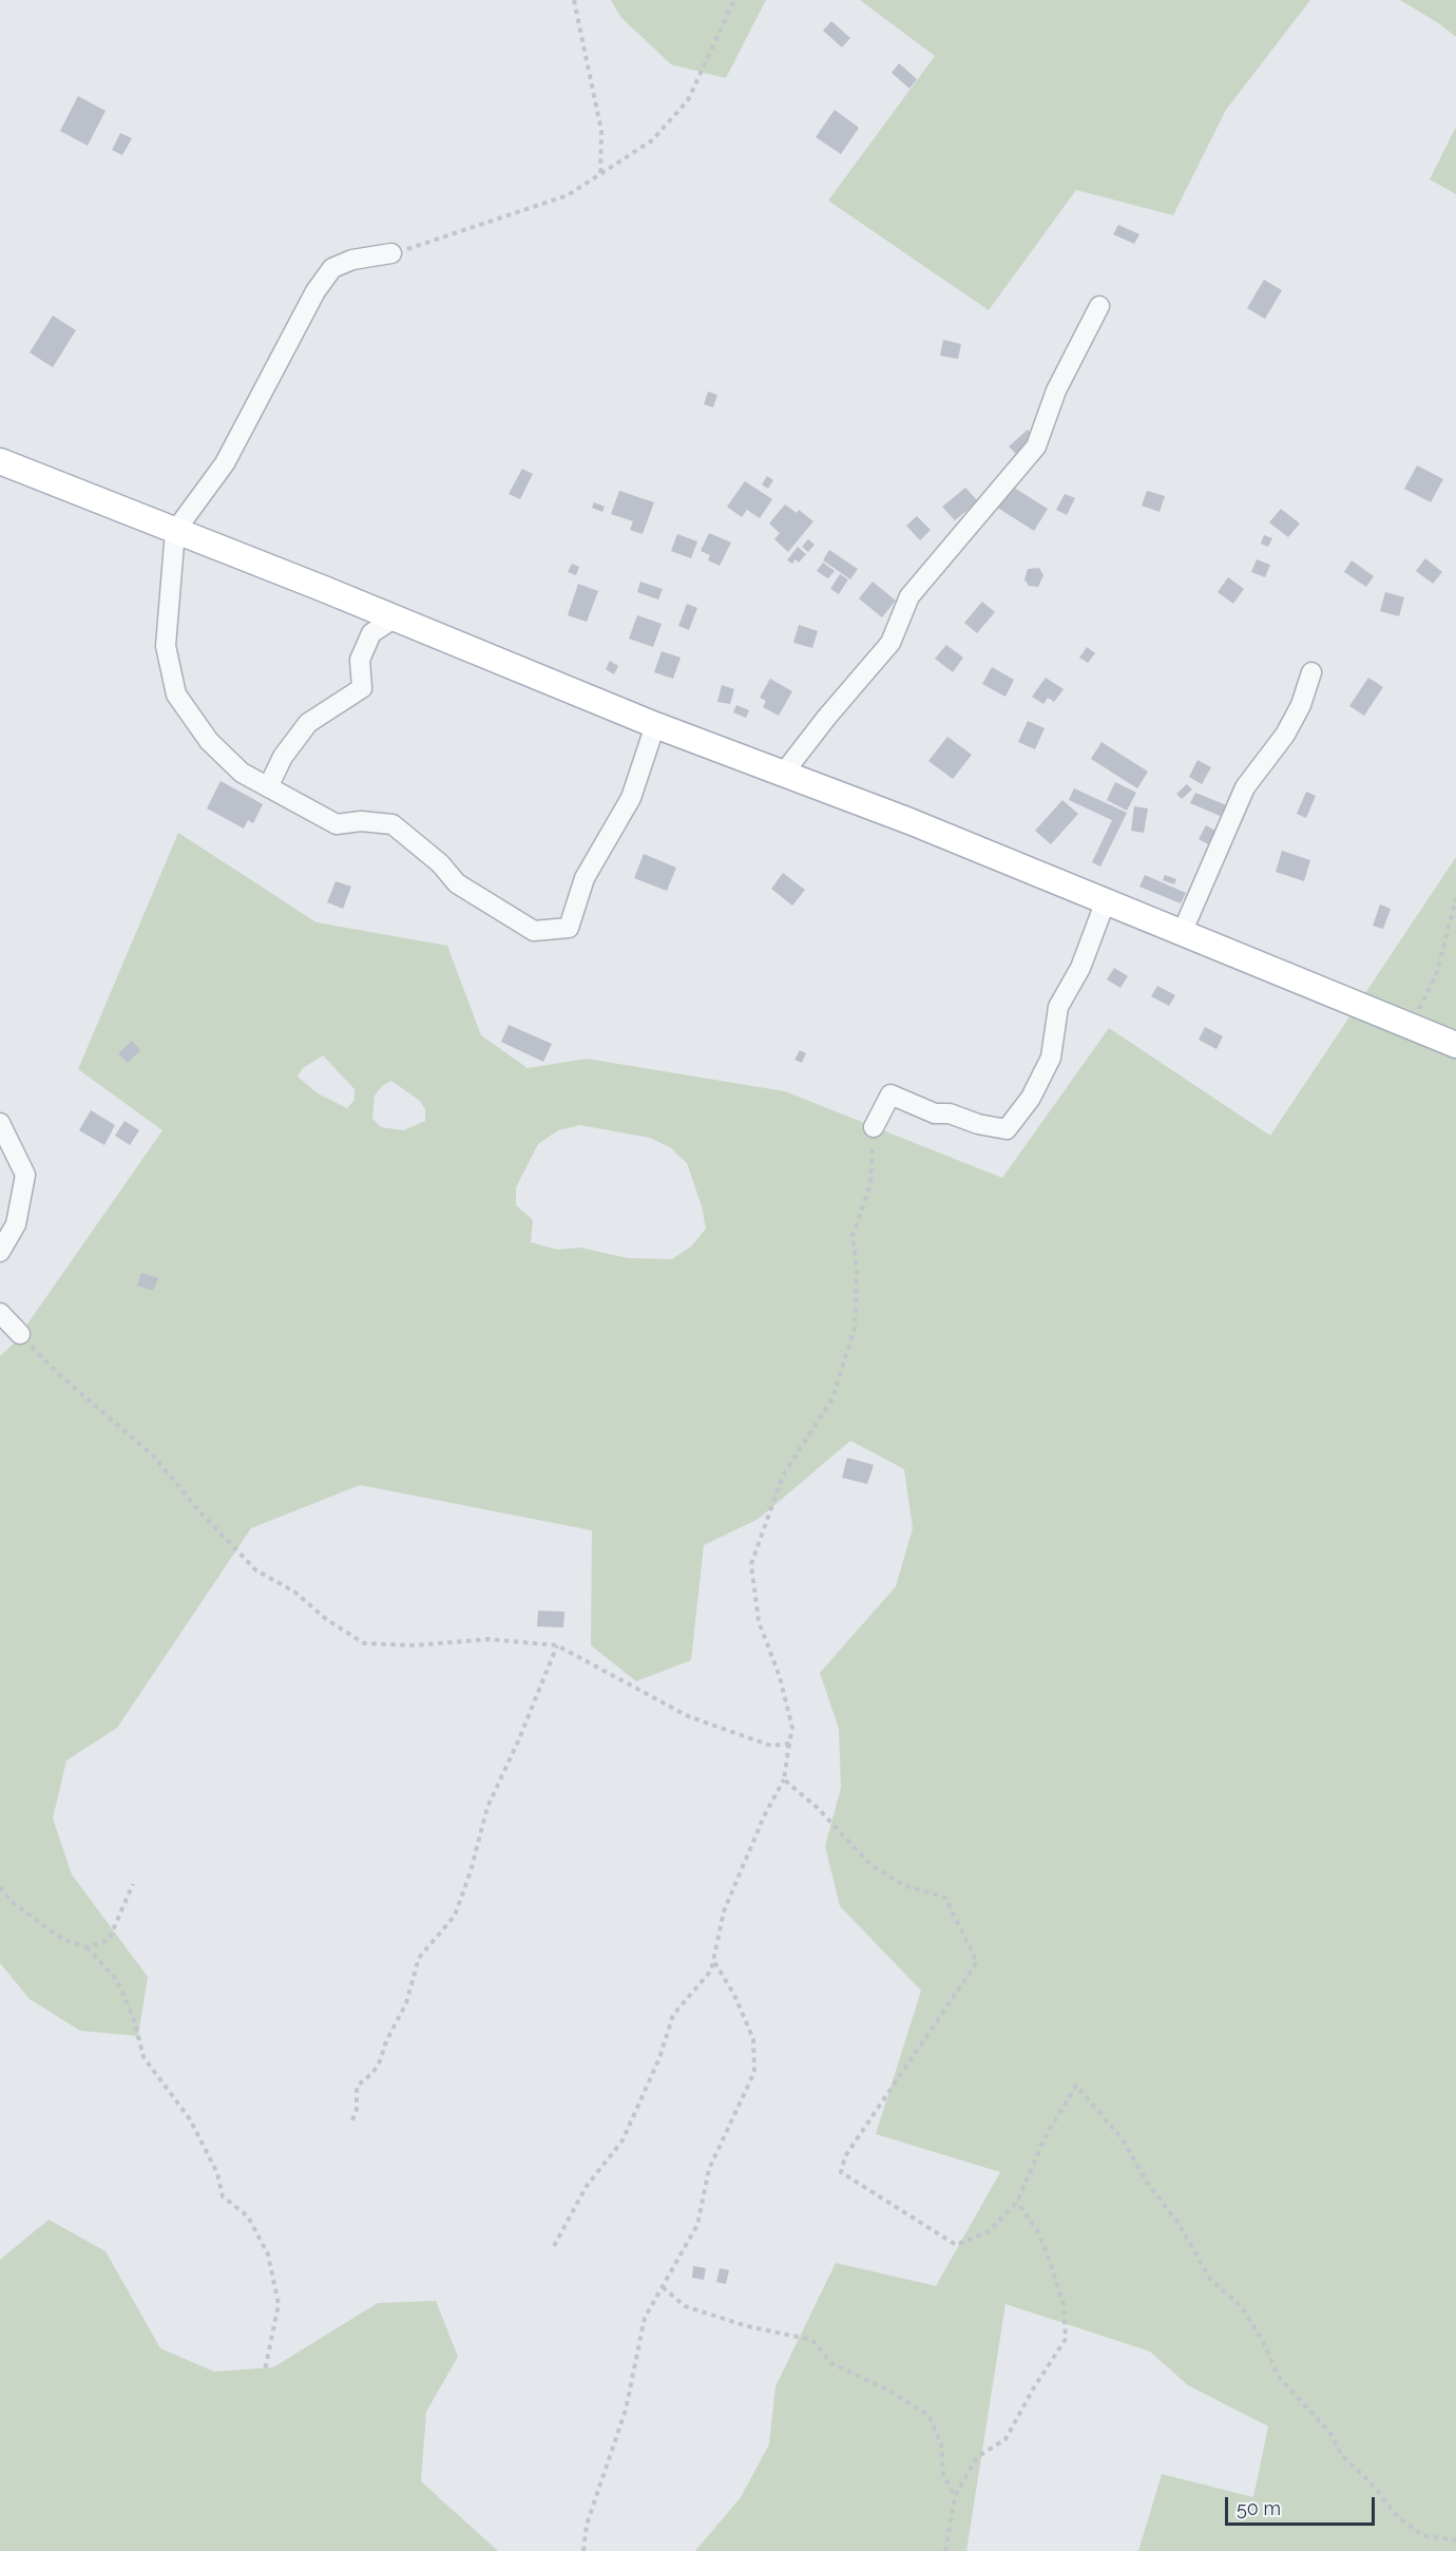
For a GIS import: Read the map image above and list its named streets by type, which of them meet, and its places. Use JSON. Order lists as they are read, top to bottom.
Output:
{
  "scale_bar": "50 m"
}
